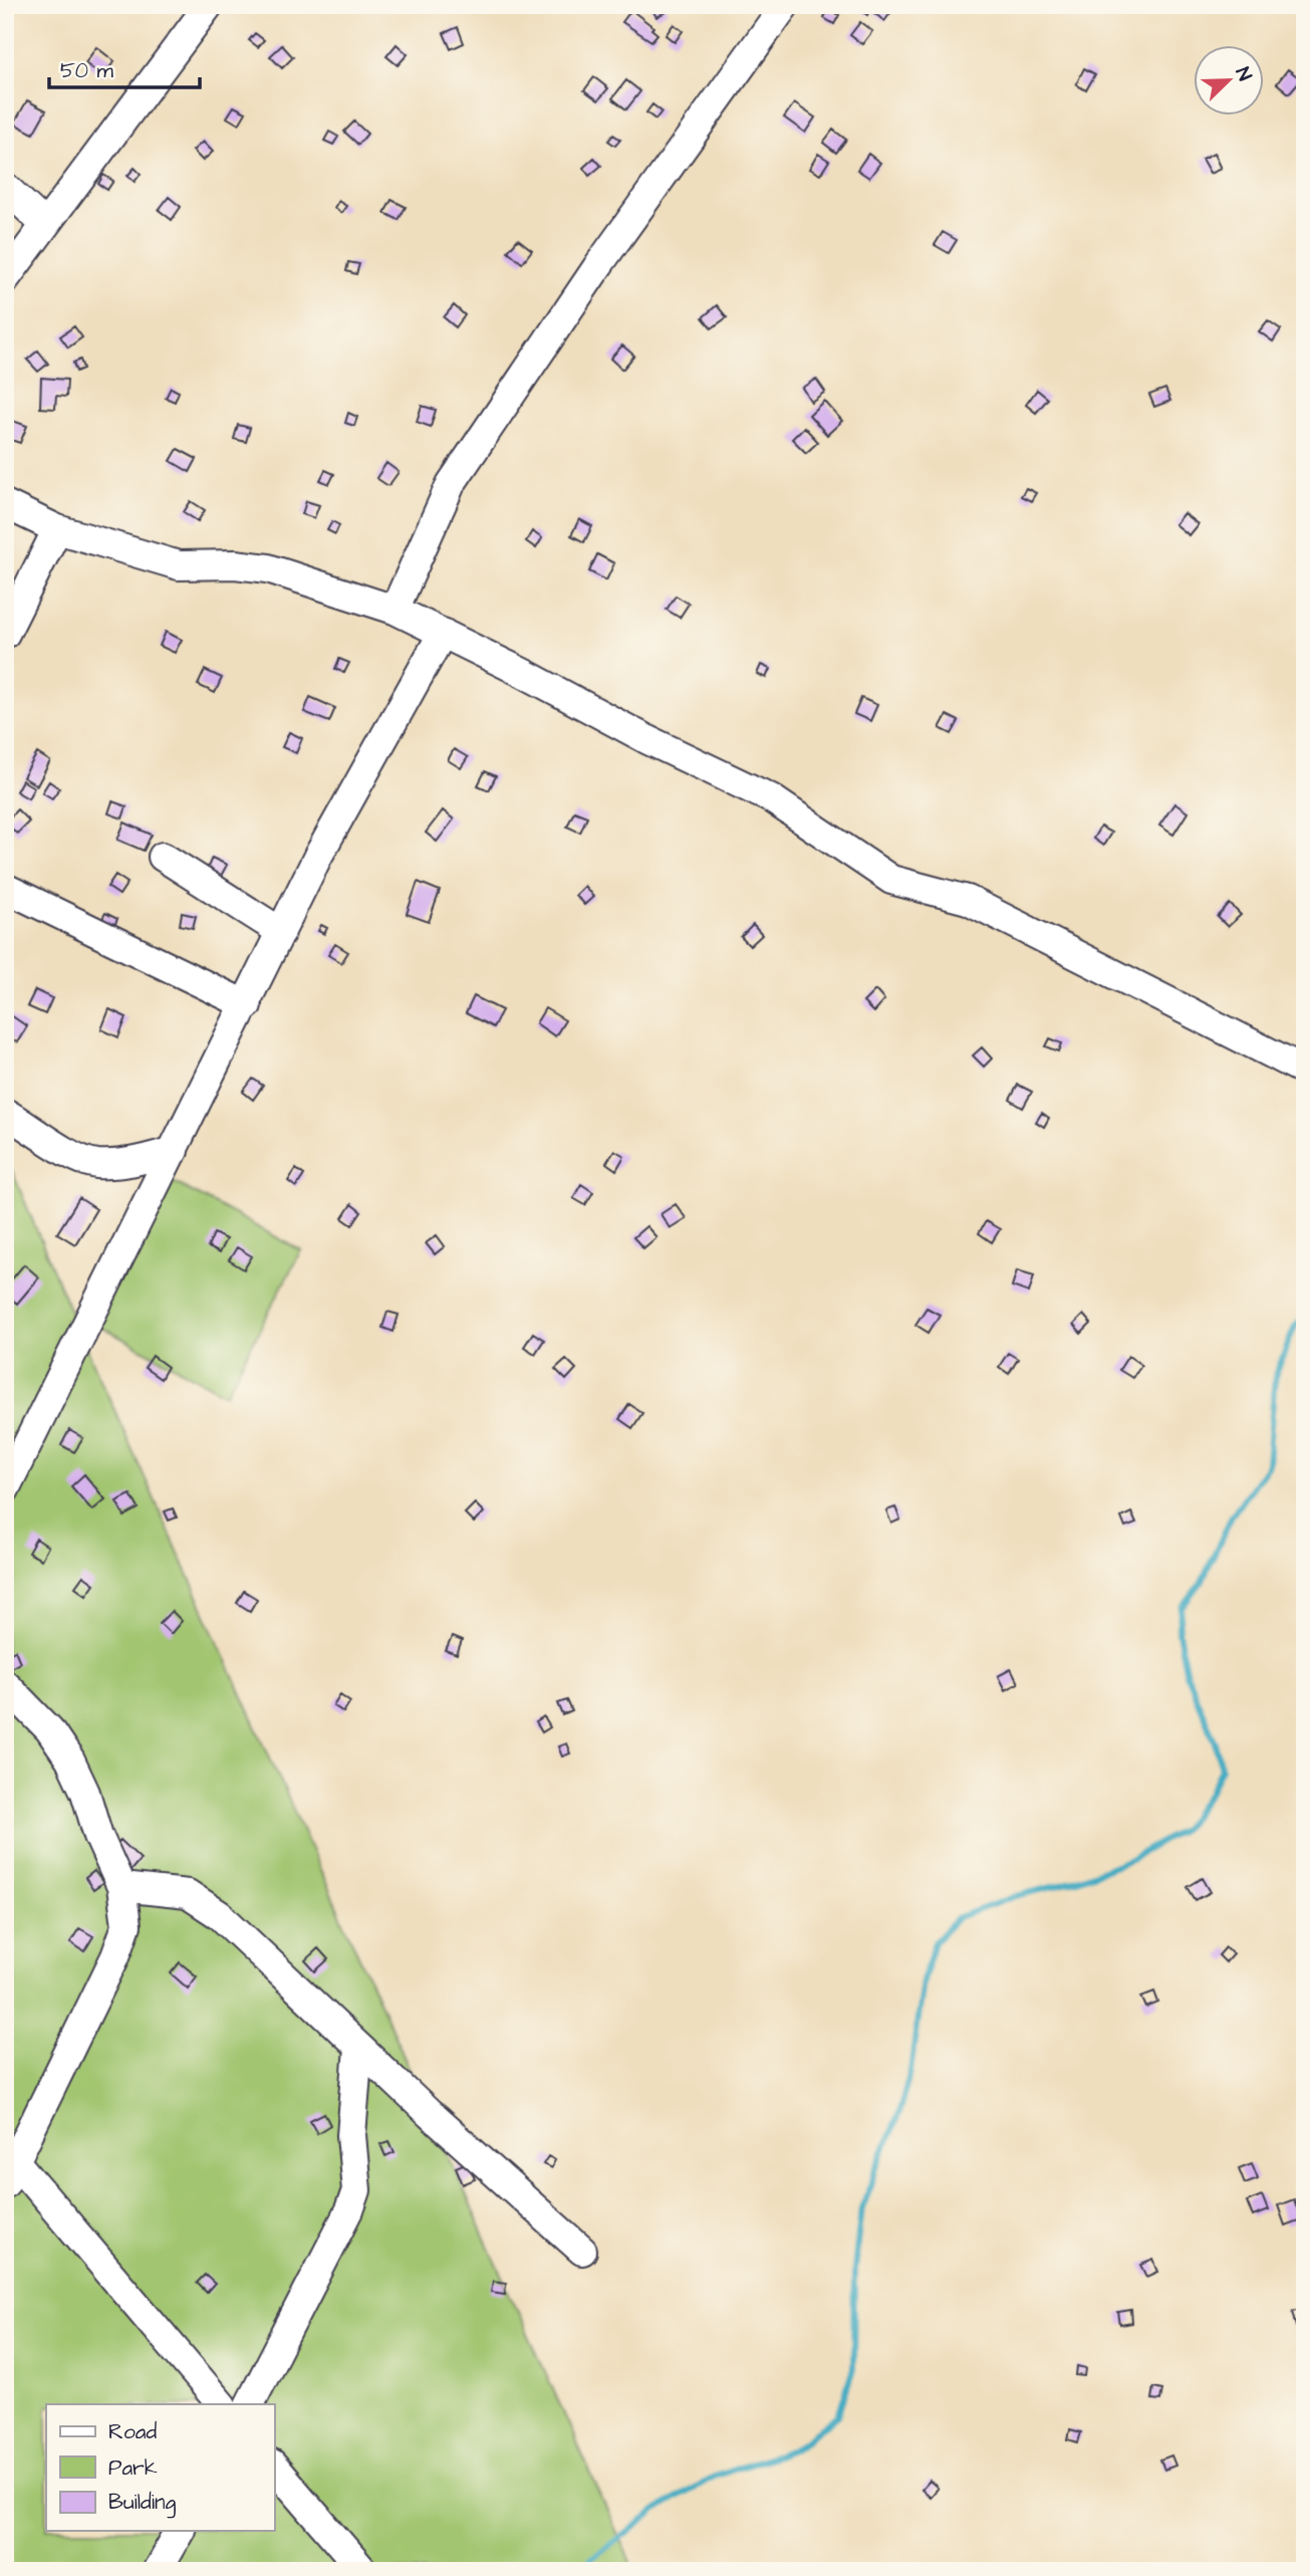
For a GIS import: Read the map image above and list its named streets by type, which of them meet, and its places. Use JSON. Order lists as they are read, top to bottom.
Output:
{
  "legend": ["Road", "Park", "Building"],
  "scale_bar": "50 m",
  "north": "top right"
}
